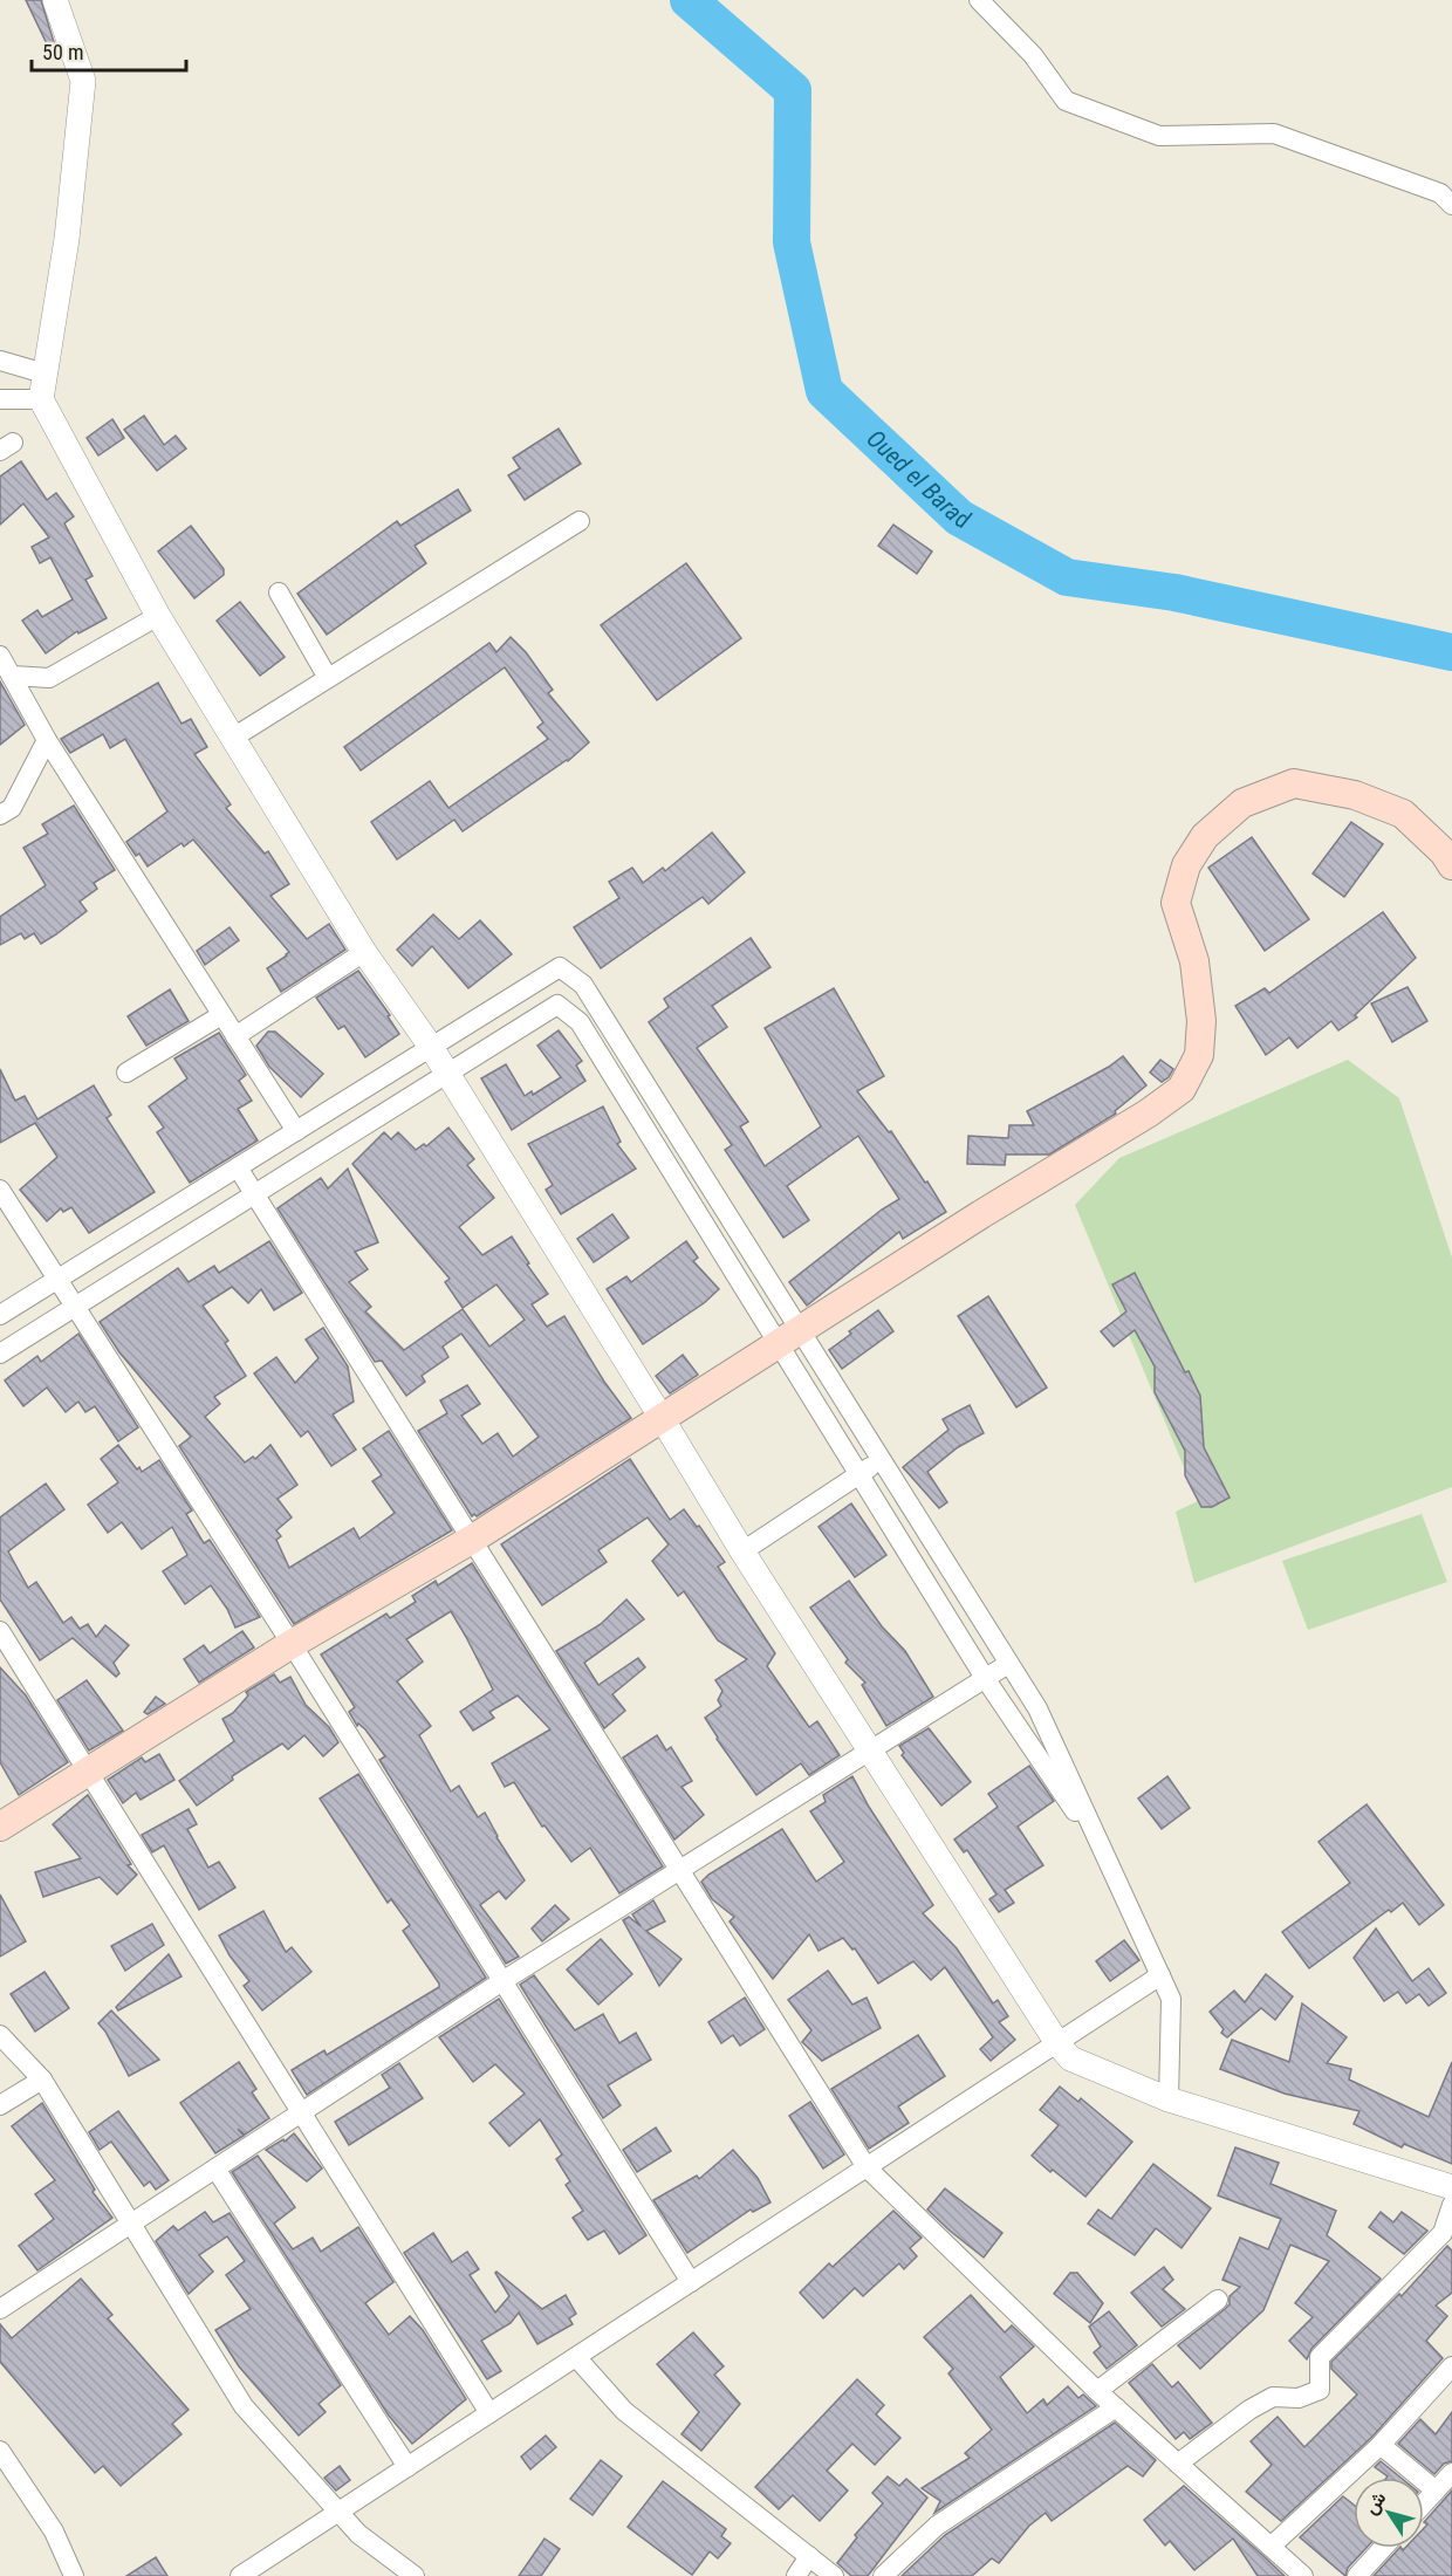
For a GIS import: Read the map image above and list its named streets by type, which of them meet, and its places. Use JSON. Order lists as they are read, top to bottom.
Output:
{
  "water": ["Oued el Barad"],
  "scale_bar": "50 m",
  "north": "top left"
}
